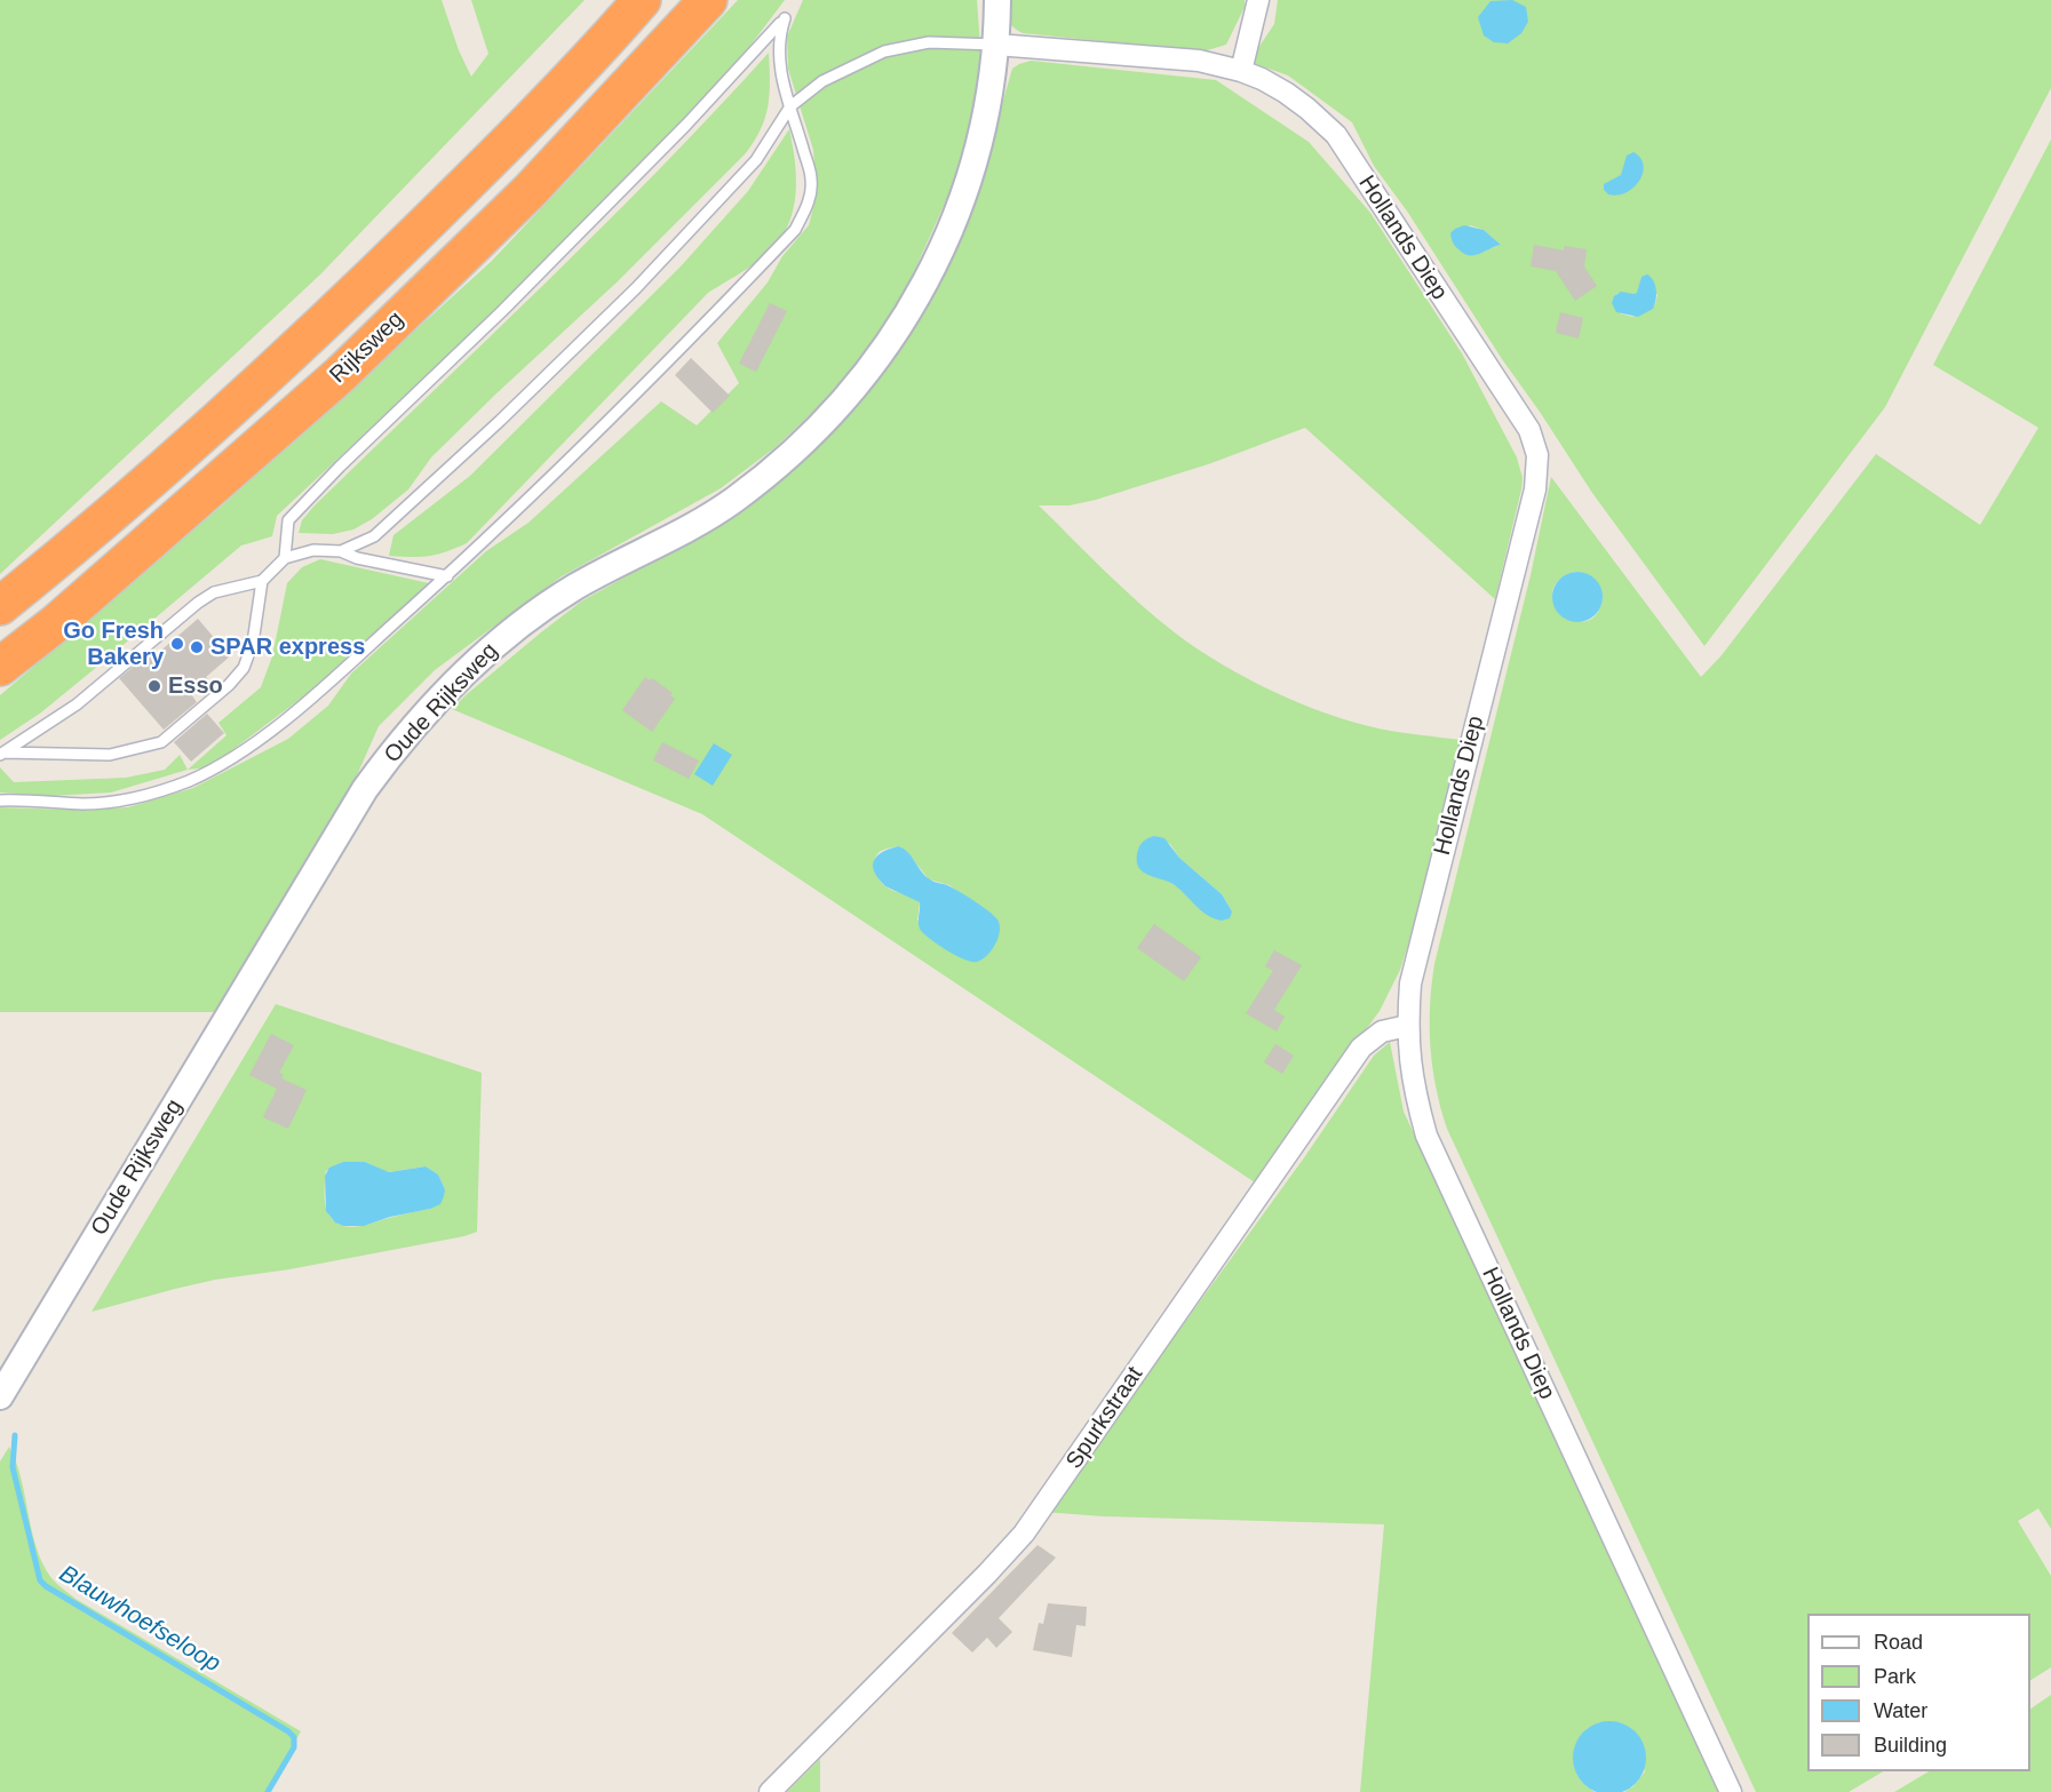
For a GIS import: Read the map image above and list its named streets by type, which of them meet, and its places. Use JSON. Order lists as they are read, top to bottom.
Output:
{
  "streets": {
    "highway": ["Rijksweg"],
    "street": ["Hollands Diep", "Oude Rijksweg", "Spurkstraat"]
  },
  "crossings": [
    ["Hollands Diep", "Oude Rijksweg"],
    ["Hollands Diep", "Spurkstraat"]
  ],
  "water": ["Blauwhoefseloop"],
  "places": ["Go Fresh Bakery", "SPAR express", "Esso"],
  "legend": [
    "Road",
    "Park",
    "Water",
    "Building"
  ]
}
